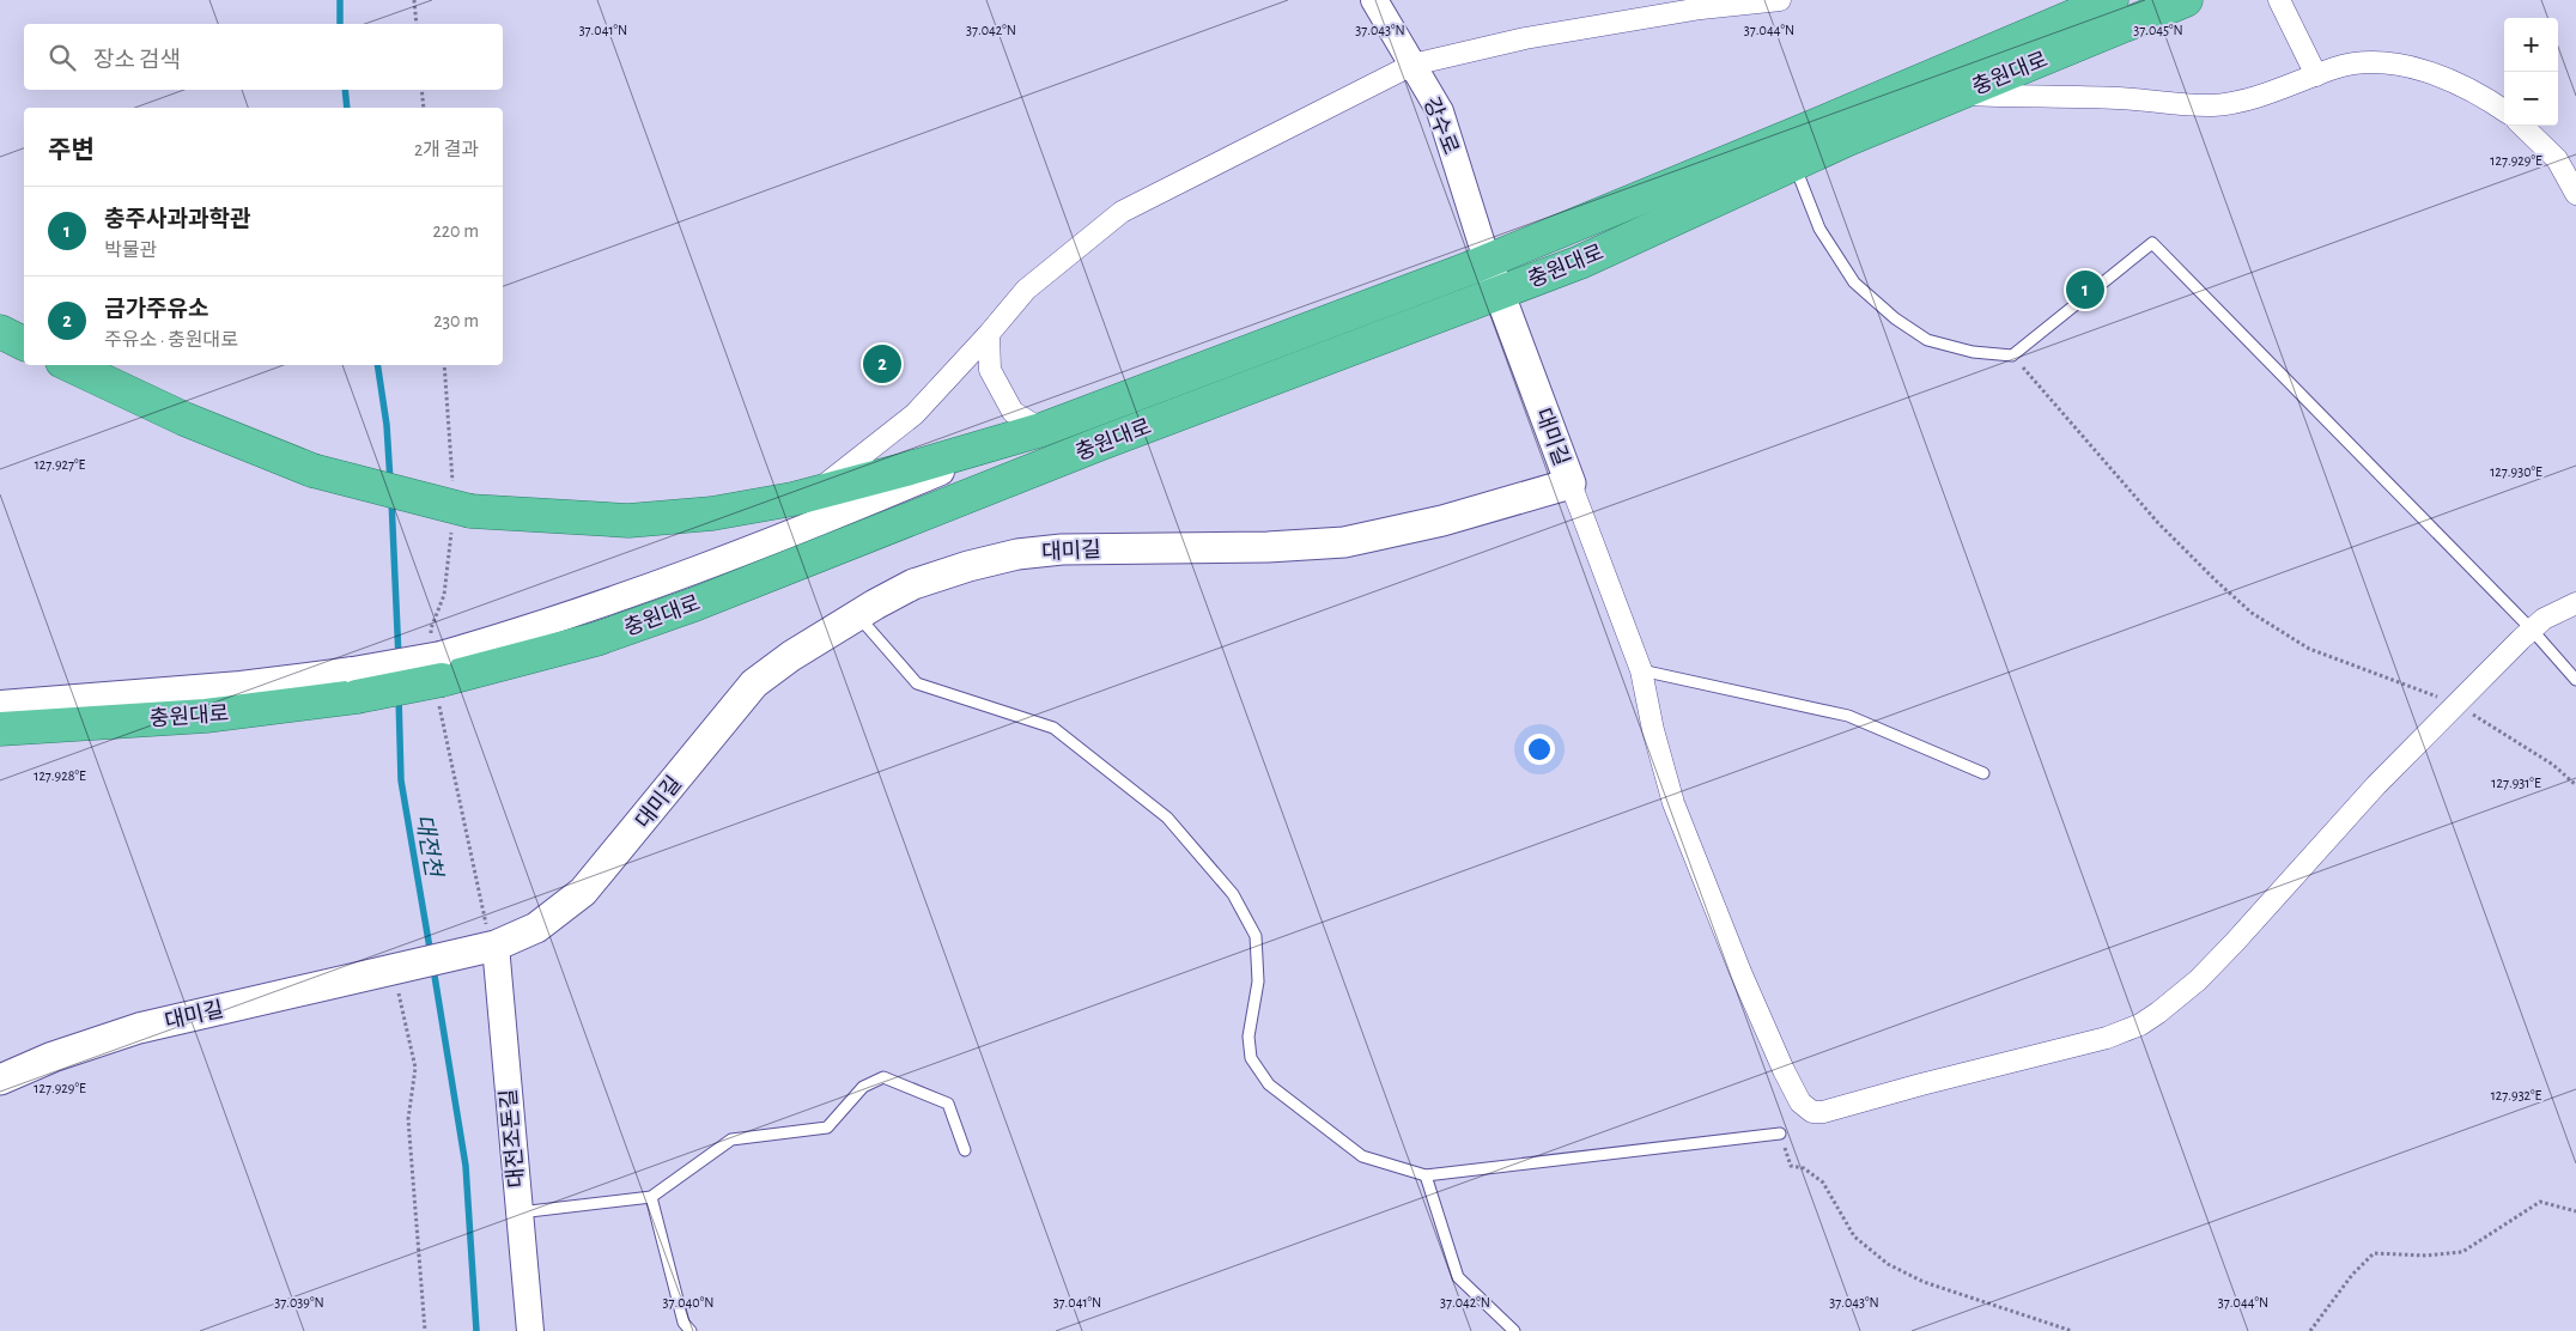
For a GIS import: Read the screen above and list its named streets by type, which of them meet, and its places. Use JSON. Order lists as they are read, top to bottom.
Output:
{
  "streets": {
    "highway": ["충원대로"],
    "main road": ["대미길"],
    "street": ["강수로", "대전조돈길"]
  },
  "crossings": [
    ["충원대로", "강수로"],
    ["충원대로", "대미길"],
    ["강수로", "대미길"],
    ["대미길", "대전조돈길"]
  ],
  "water": ["대전천"],
  "page": {
    "map_buttons": ["+", "−"],
    "search": "장소 검색",
    "heading": ["주변", "2개 결과"],
    "list": [
      {
        "mark": "1",
        "name": "충주사과과학관",
        "note": "박물관",
        "value": "220 m"
      },
      {
        "mark": "2",
        "name": "금가주유소",
        "note": "주유소 · 충원대로",
        "value": "230 m"
      }
    ],
    "pins": ["1", "2"]
  },
  "coordinates": [
    "37.041°N",
    "37.044°N",
    "37.042°N",
    "37.043°N",
    "37.045°N",
    "127.929°E",
    "127.927°E",
    "127.930°E",
    "127.928°E",
    "127.931°E",
    "127.932°E",
    "37.039°N",
    "37.040°N"
  ]
}
